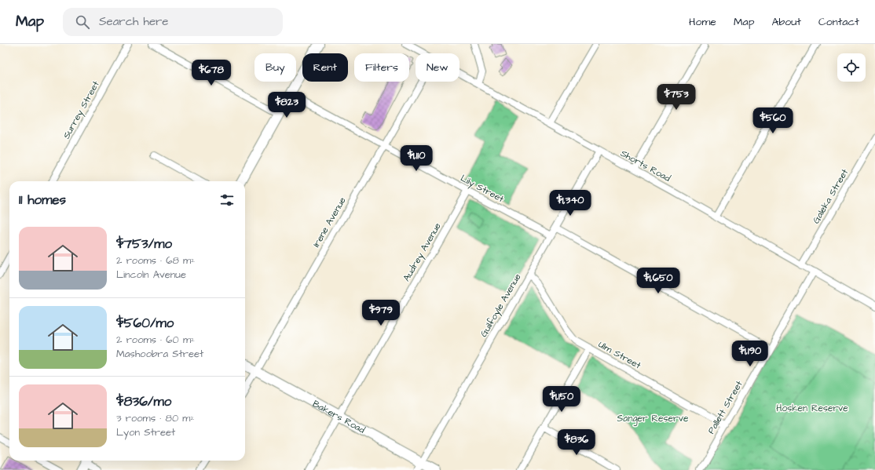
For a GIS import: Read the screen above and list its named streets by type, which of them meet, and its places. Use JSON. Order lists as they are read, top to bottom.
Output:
{
  "streets": {
    "street": [
      "Surrey Street",
      "Shorts Road",
      "Lily Street",
      "Galeka Street",
      "Irene Avenue",
      "Audrey Avenue",
      "Guilfoyle Avenue",
      "Ulm Street",
      "Pallett Street",
      "Bakers Road"
    ]
  },
  "crossings": [
    ["Shorts Road", "Galeka Street"],
    ["Shorts Road", "Guilfoyle Avenue"],
    ["Shorts Road", "Pallett Street"],
    ["Lily Street", "Irene Avenue"],
    ["Lily Street", "Audrey Avenue"],
    ["Lily Street", "Guilfoyle Avenue"],
    ["Irene Avenue", "Bakers Road"],
    ["Audrey Avenue", "Bakers Road"],
    ["Guilfoyle Avenue", "Ulm Street"],
    ["Guilfoyle Avenue", "Bakers Road"],
    ["Ulm Street", "Pallett Street"]
  ],
  "parks": ["Hosken Reserve", "Sanger Reserve"],
  "page": {
    "header": "Map",
    "search": "Search here",
    "nav": [
      "Home",
      "Map",
      "About",
      "Contact"
    ],
    "chip": [
      "Buy",
      "Rent",
      "Filters",
      "New"
    ],
    "price": [
      "$678",
      "$753",
      "$823",
      "$560",
      "$1,110",
      "$1,340",
      "$1,650",
      "$979",
      "$1,190",
      "$1,150",
      "$836"
    ],
    "heading": "11 homes",
    "list": [
      {
        "name": "$753/mo",
        "note": "2 rooms · 68 m² · Lincoln Avenue"
      },
      {
        "name": "$560/mo",
        "note": "2 rooms · 60 m² · Mashoobra Street"
      },
      {
        "name": "$836/mo",
        "note": "3 rooms · 80 m² · Lyon Street"
      }
    ]
  }
}
